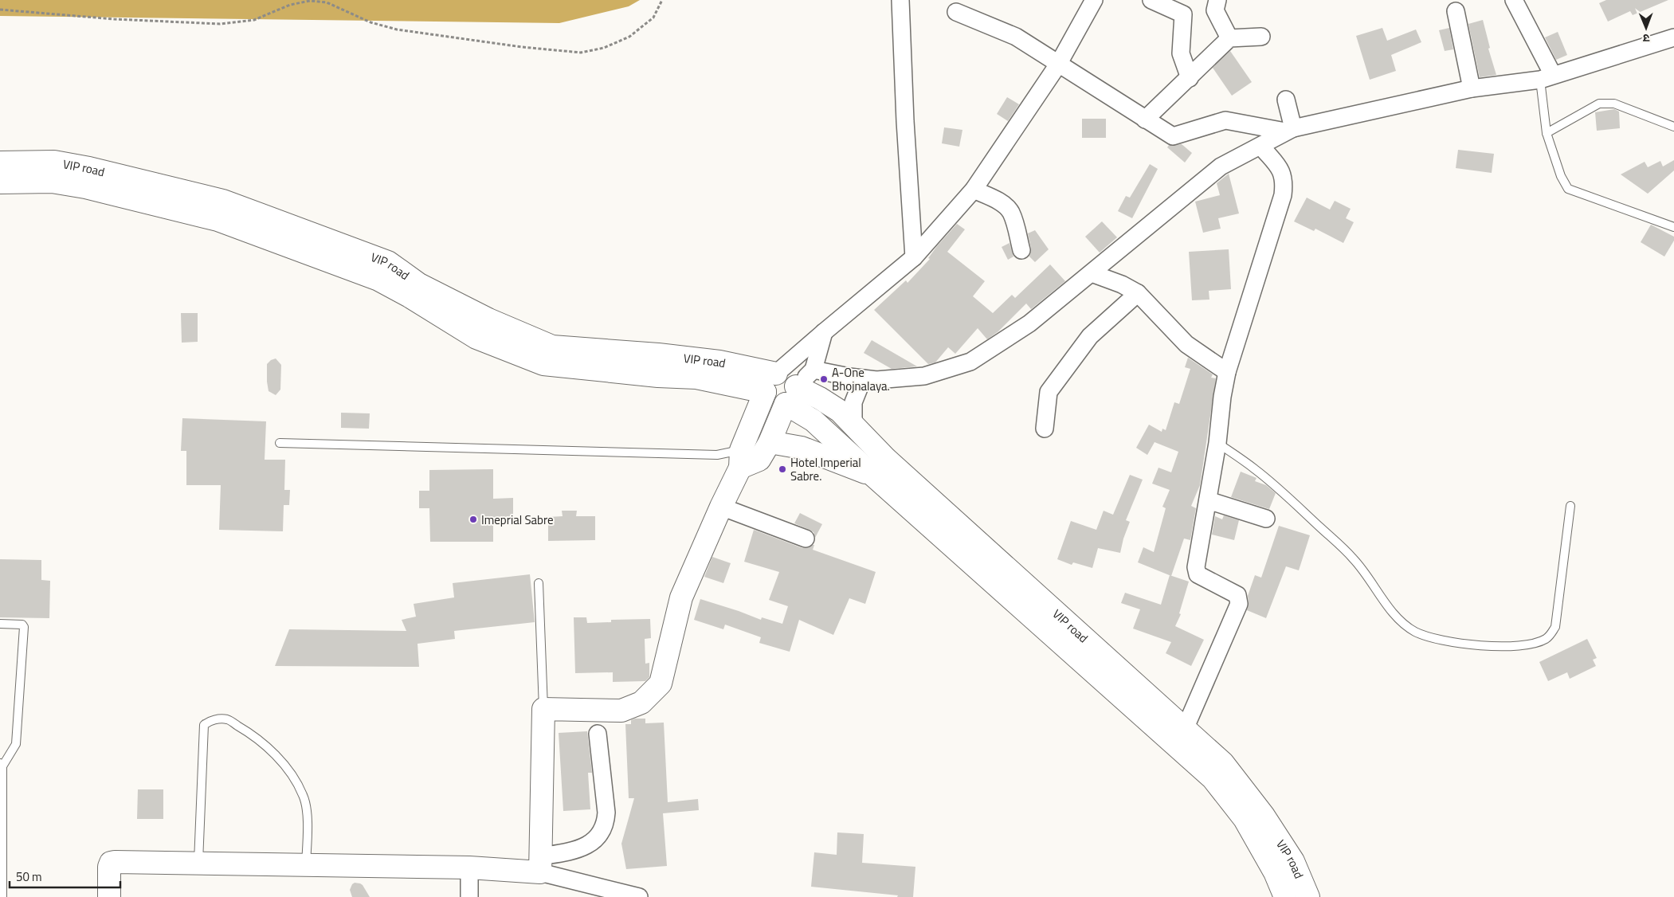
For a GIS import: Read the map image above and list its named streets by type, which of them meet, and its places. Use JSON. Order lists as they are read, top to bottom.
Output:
{
  "streets": {
    "main road": ["VIP road"]
  },
  "places": ["A-One Bhojnalaya.", "Hotel Imperial Sabre.", "Imeprial Sabre"],
  "scale_bar": "50 m",
  "north": "bottom"
}
